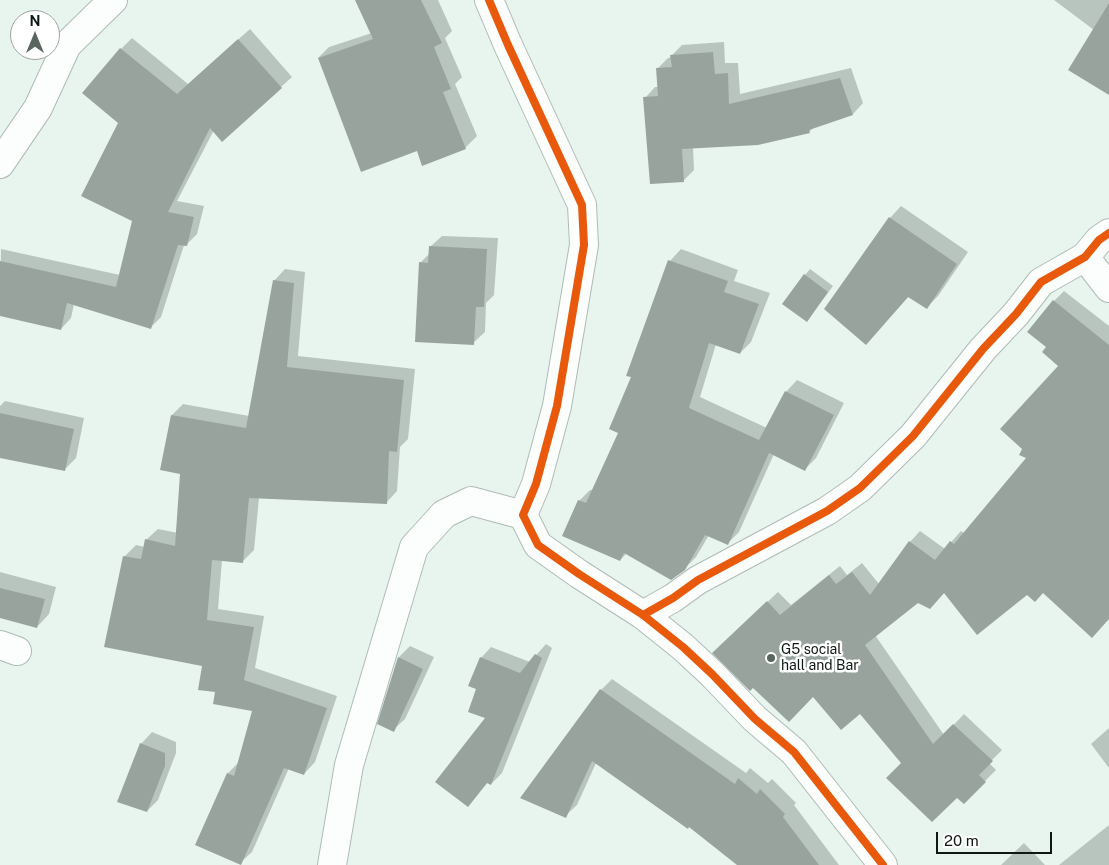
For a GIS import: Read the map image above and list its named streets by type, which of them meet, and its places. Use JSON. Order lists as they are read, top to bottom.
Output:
{
  "places": ["G5 social hall and Bar"],
  "scale_bar": "20 m",
  "north": "top"
}
